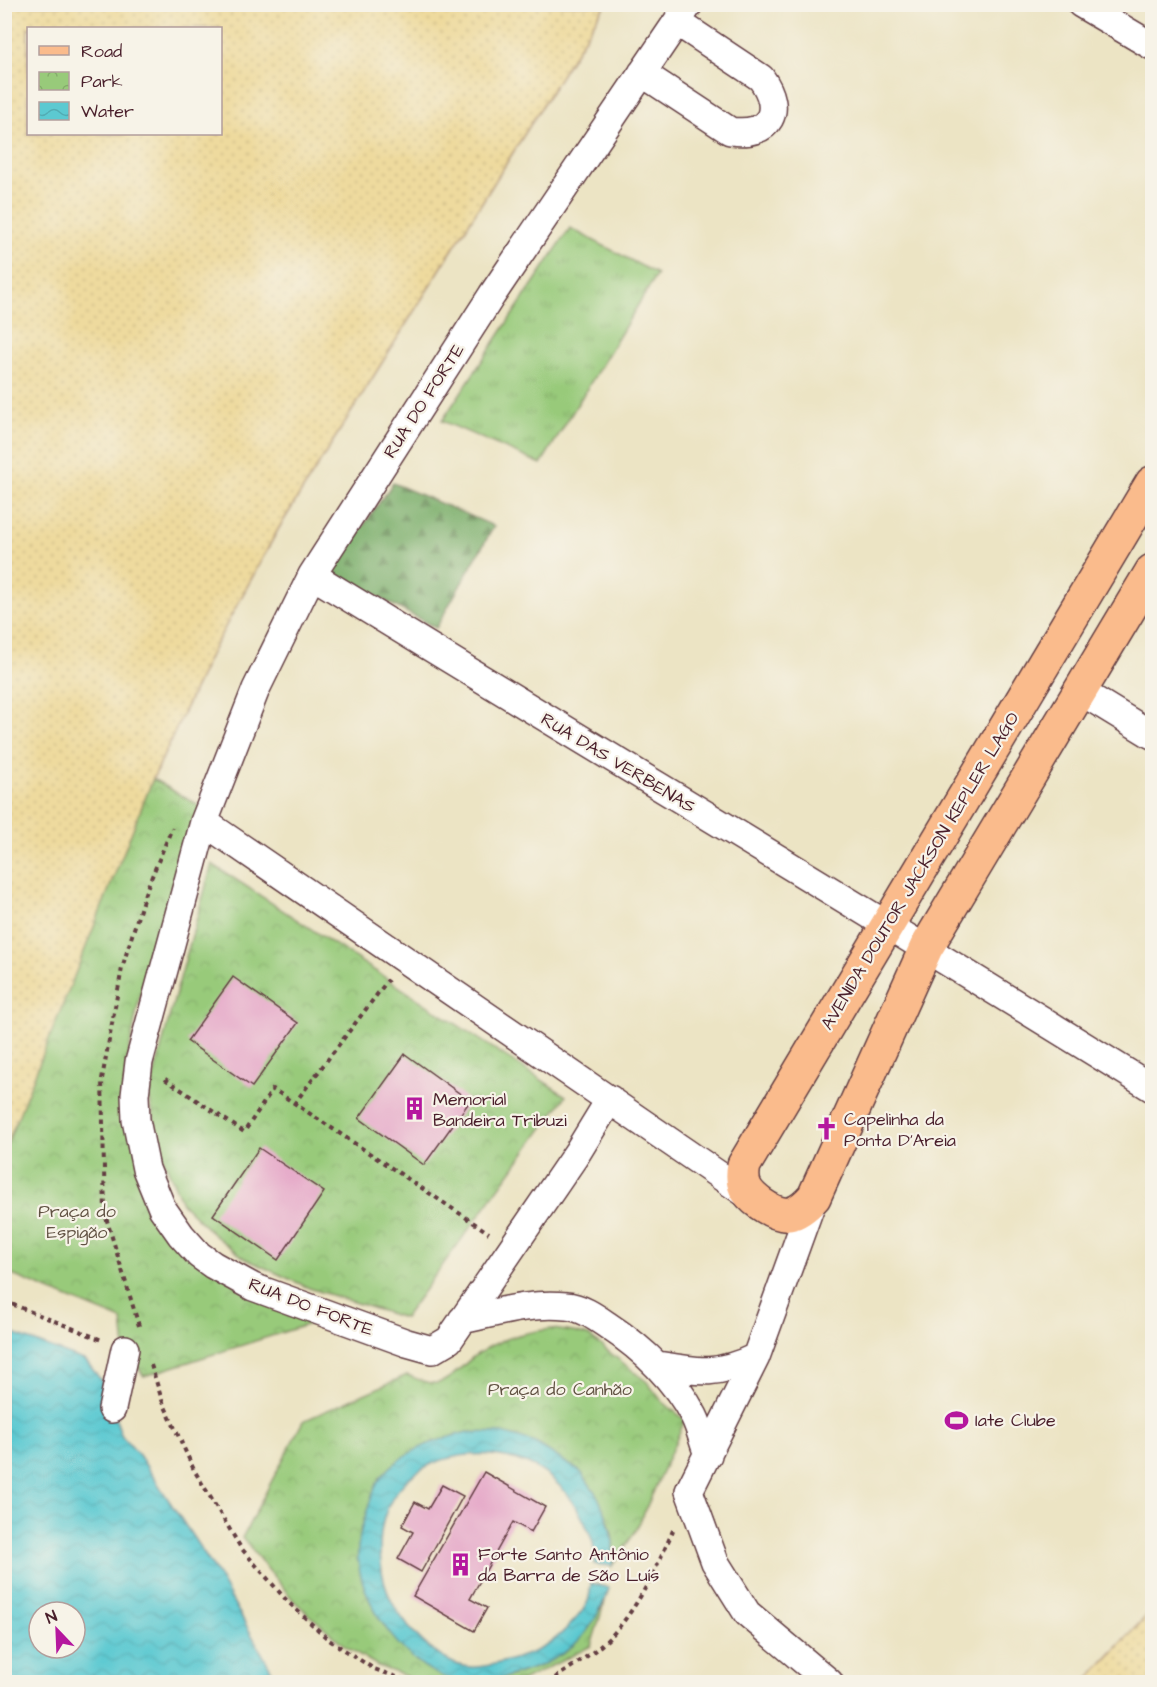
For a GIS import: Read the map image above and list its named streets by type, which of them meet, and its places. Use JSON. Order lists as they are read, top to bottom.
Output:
{
  "streets": {
    "main road": ["AVENIDA DOUTOR JACKSON KEPLER LAGO"],
    "street": ["RUA DO FORTE", "RUA DAS VERBENAS"]
  },
  "crossings": [
    ["RUA DO FORTE", "RUA DAS VERBENAS"],
    ["RUA DAS VERBENAS", "AVENIDA DOUTOR JACKSON KEPLER LAGO"]
  ],
  "parks": ["Praça do Espigão", "Praça do Canhão"],
  "places": {
    "building": ["Memorial Bandeira Tribuzi", "Forte Santo Antônio da Barra de São Luís"],
    "church": ["Capelinha da Ponta D'Areia"],
    "sports": ["Iate Clube"]
  },
  "legend": ["Road", "Park", "Water"],
  "north": "top left"
}
